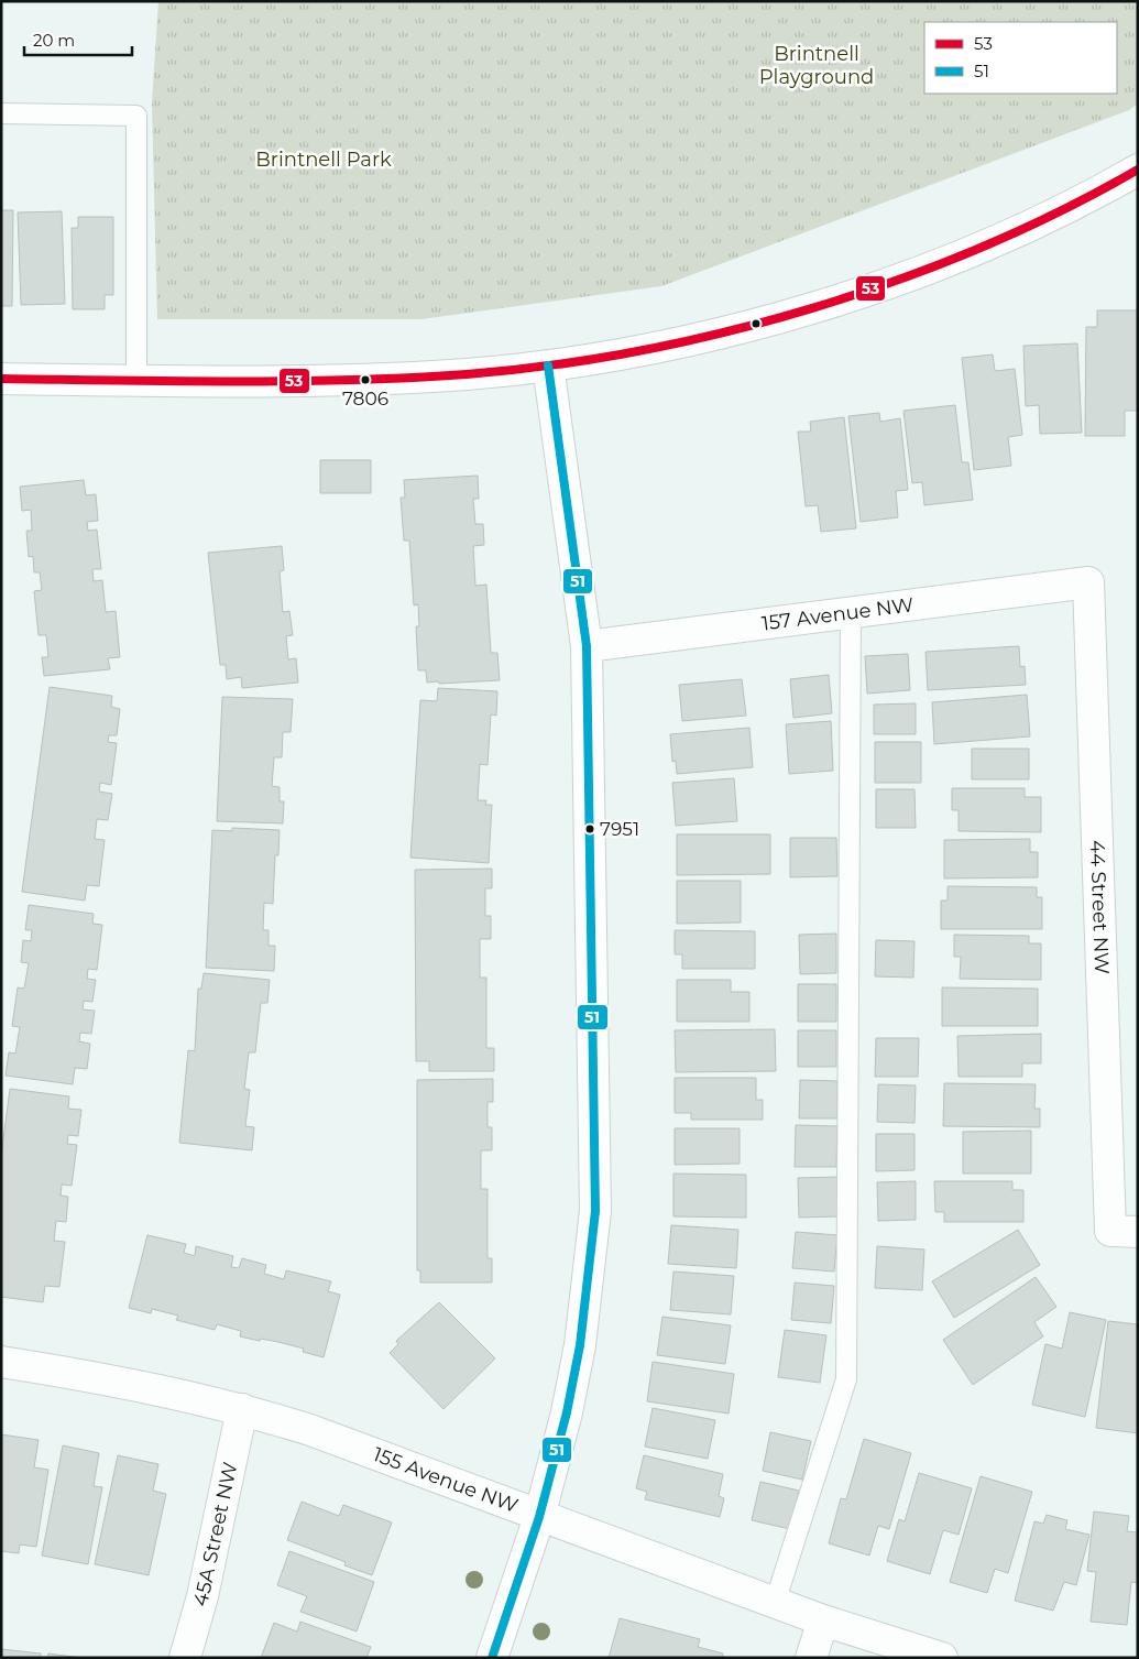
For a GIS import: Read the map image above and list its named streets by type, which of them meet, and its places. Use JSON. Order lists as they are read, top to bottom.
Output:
{
  "streets": {
    "street": [
      "157 Avenue NW",
      "44 Street NW",
      "155 Avenue NW",
      "45A Street NW"
    ]
  },
  "crossings": [
    ["157 Avenue NW", "44 Street NW"],
    ["155 Avenue NW", "45A Street NW"]
  ],
  "parks": ["Brintnell Playground", "Brintnell Park"],
  "places": ["7806", "7951"],
  "lines": ["transit line 53", "transit line 51"],
  "legend": ["53", "51"],
  "scale_bar": "20 m"
}
